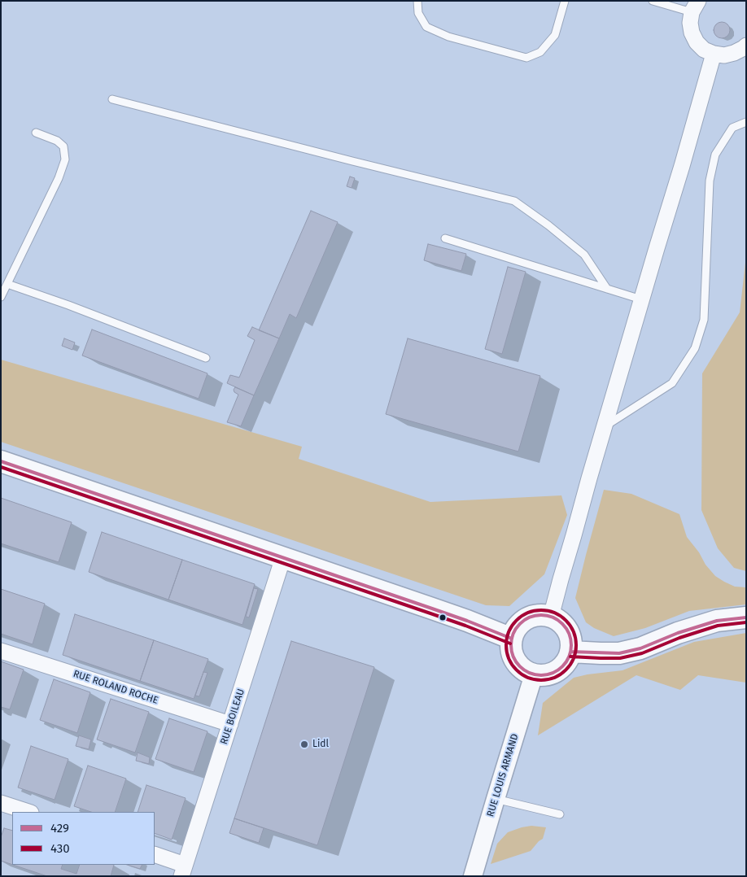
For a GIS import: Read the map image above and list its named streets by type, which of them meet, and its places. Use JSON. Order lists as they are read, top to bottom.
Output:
{
  "streets": {
    "street": ["RUE ROLAND ROCHE", "RUE BOILEAU", "RUE LOUIS ARMAND"]
  },
  "crossings": [
    ["RUE ROLAND ROCHE", "RUE BOILEAU"]
  ],
  "places": ["Lidl"],
  "lines": ["transit line 429", "transit line 430"],
  "legend": ["429", "430"]
}
